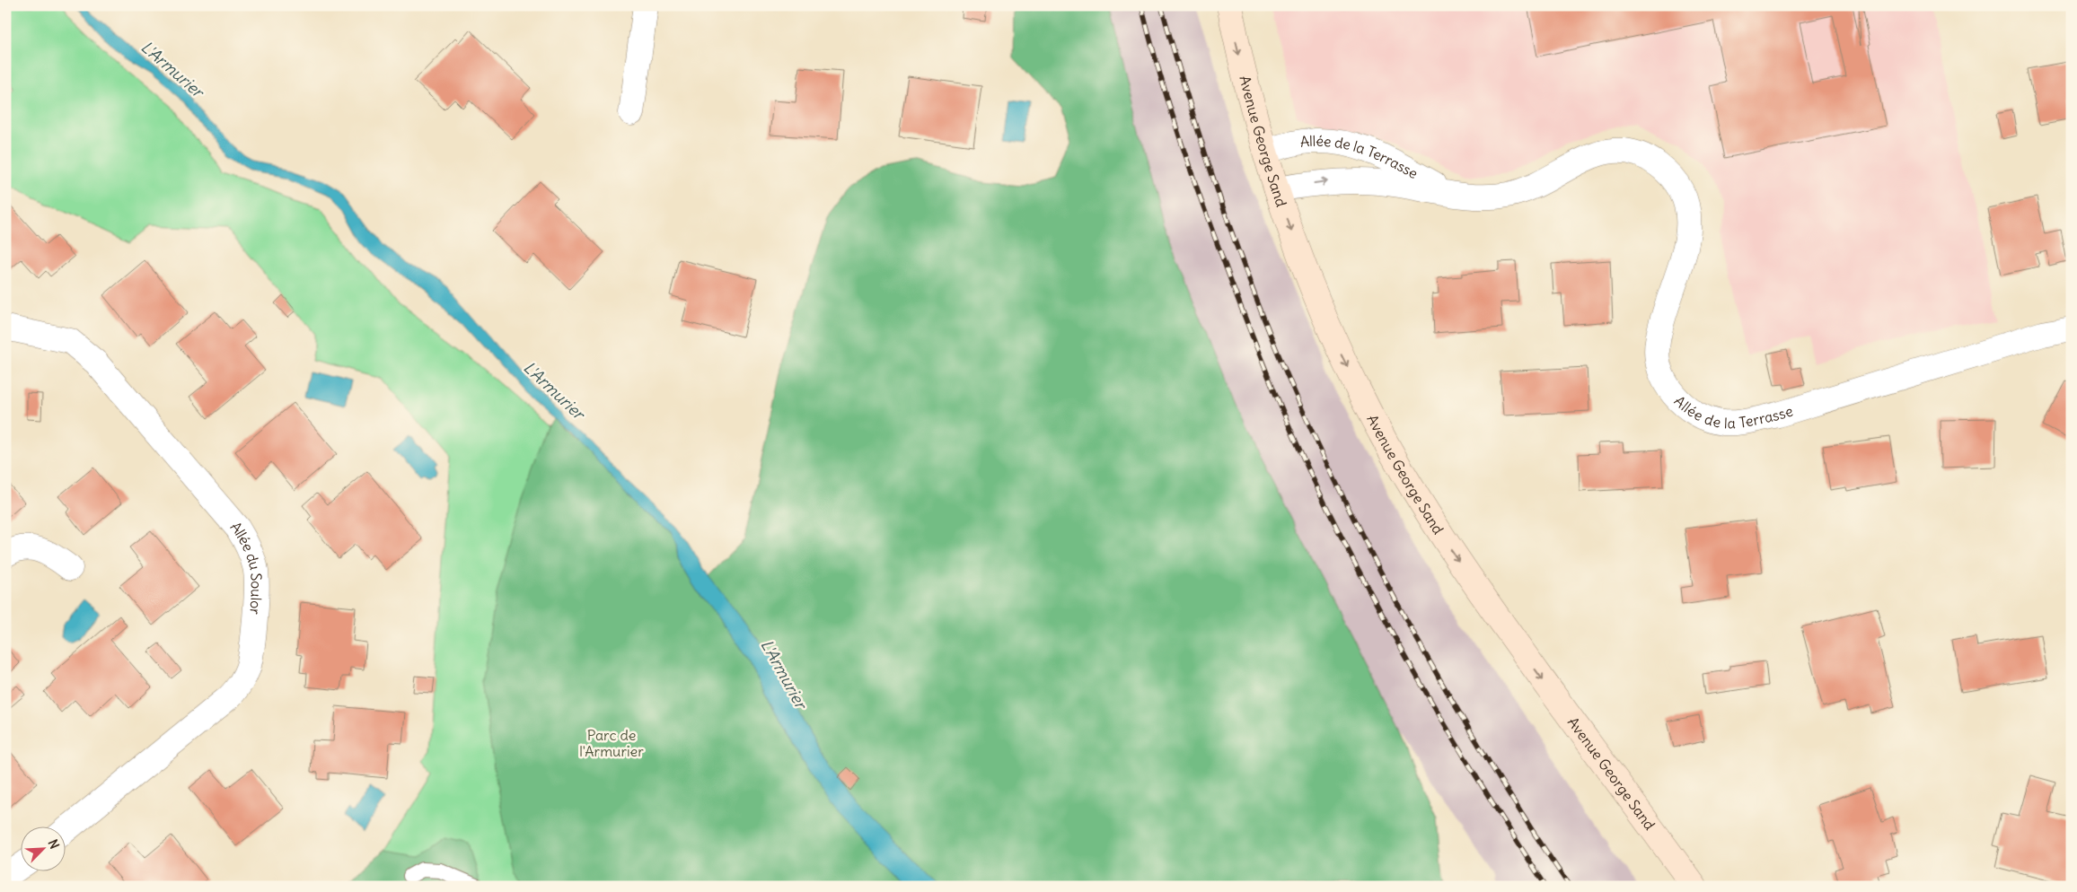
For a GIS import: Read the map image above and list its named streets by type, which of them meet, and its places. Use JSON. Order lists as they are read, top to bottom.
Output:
{
  "streets": {
    "street": ["Avenue George Sand", "Allée de la Terrasse", "Allée du Soulor"]
  },
  "crossings": [
    ["Avenue George Sand", "Allée de la Terrasse"]
  ],
  "one_way": ["Avenue George Sand"],
  "water": ["L'Armurier"],
  "parks": ["Parc de l'Armurier"],
  "north": "top right"
}
